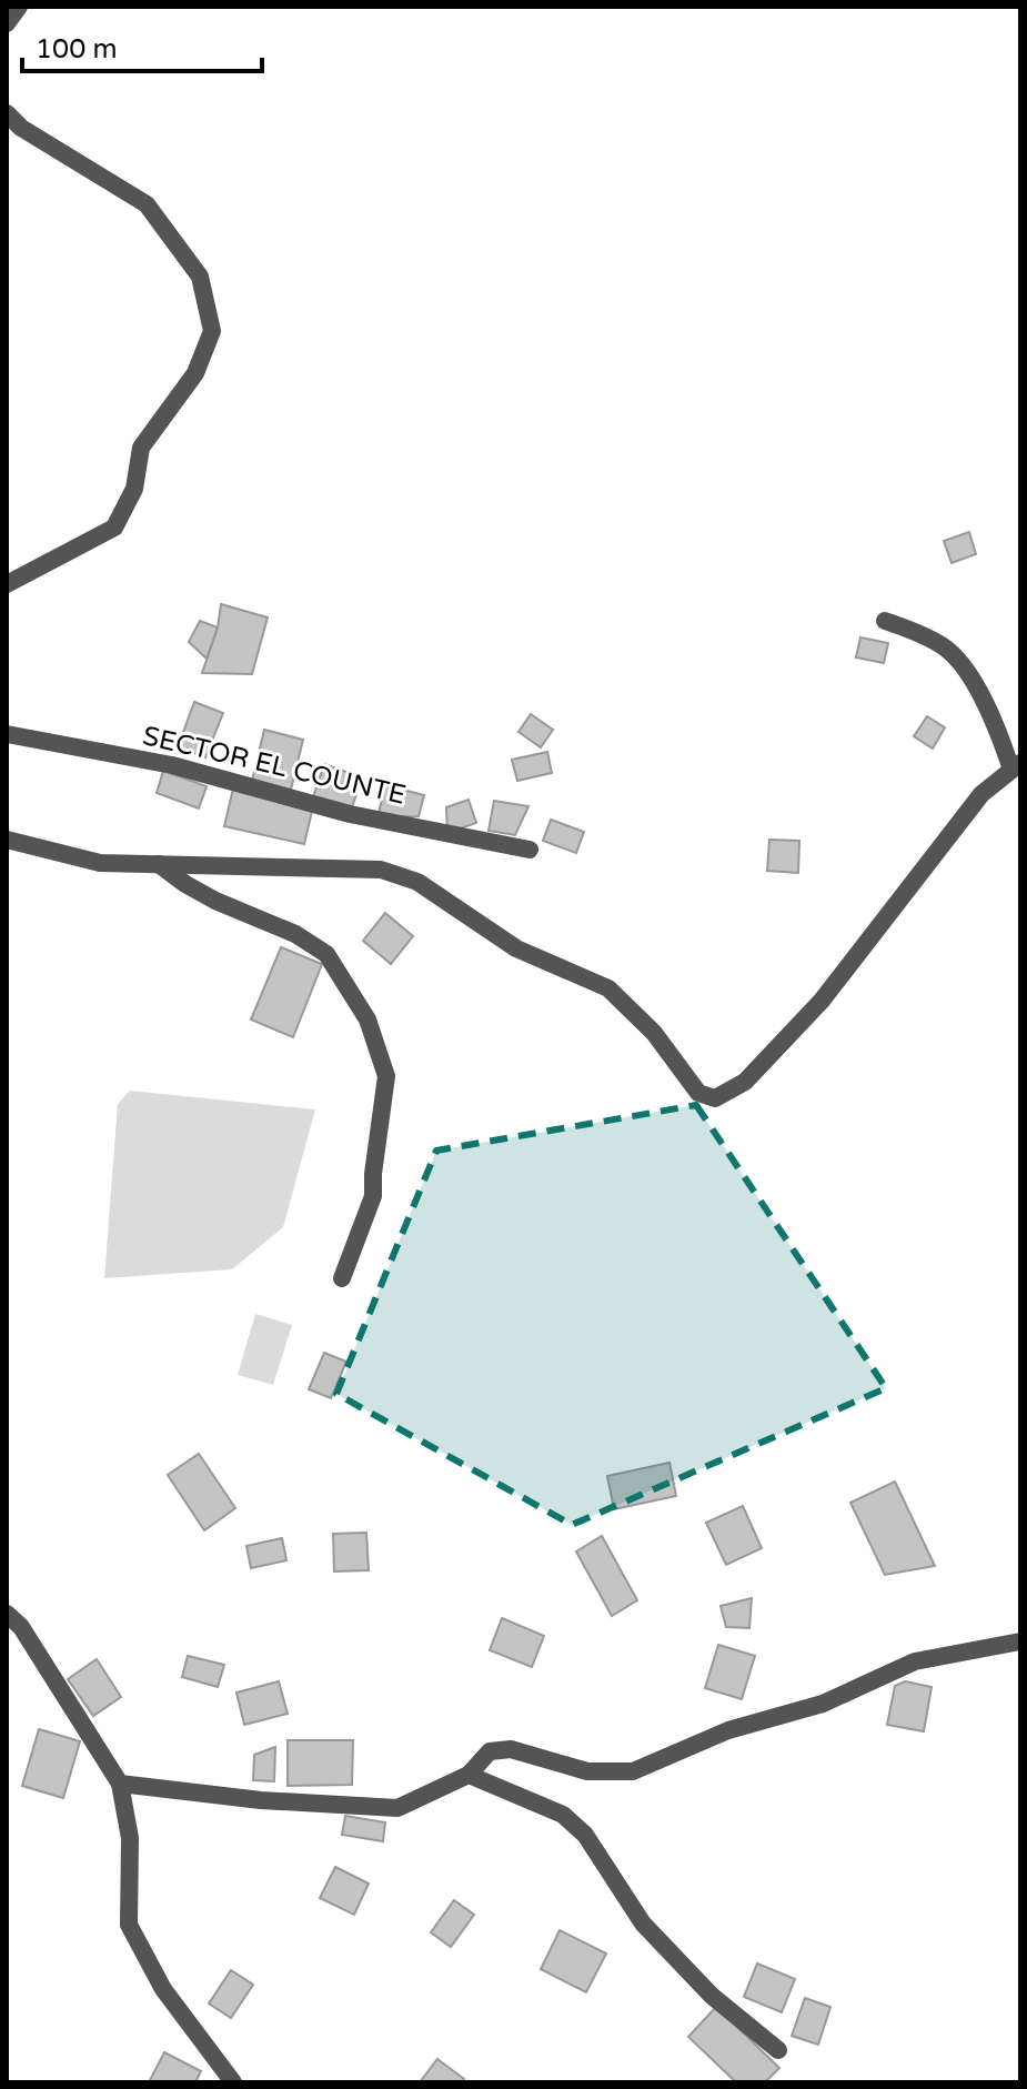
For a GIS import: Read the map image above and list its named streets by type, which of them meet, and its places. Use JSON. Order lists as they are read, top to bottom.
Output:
{
  "streets": {
    "street": ["SECTOR EL COUNTE"]
  },
  "scale_bar": "100 m"
}
